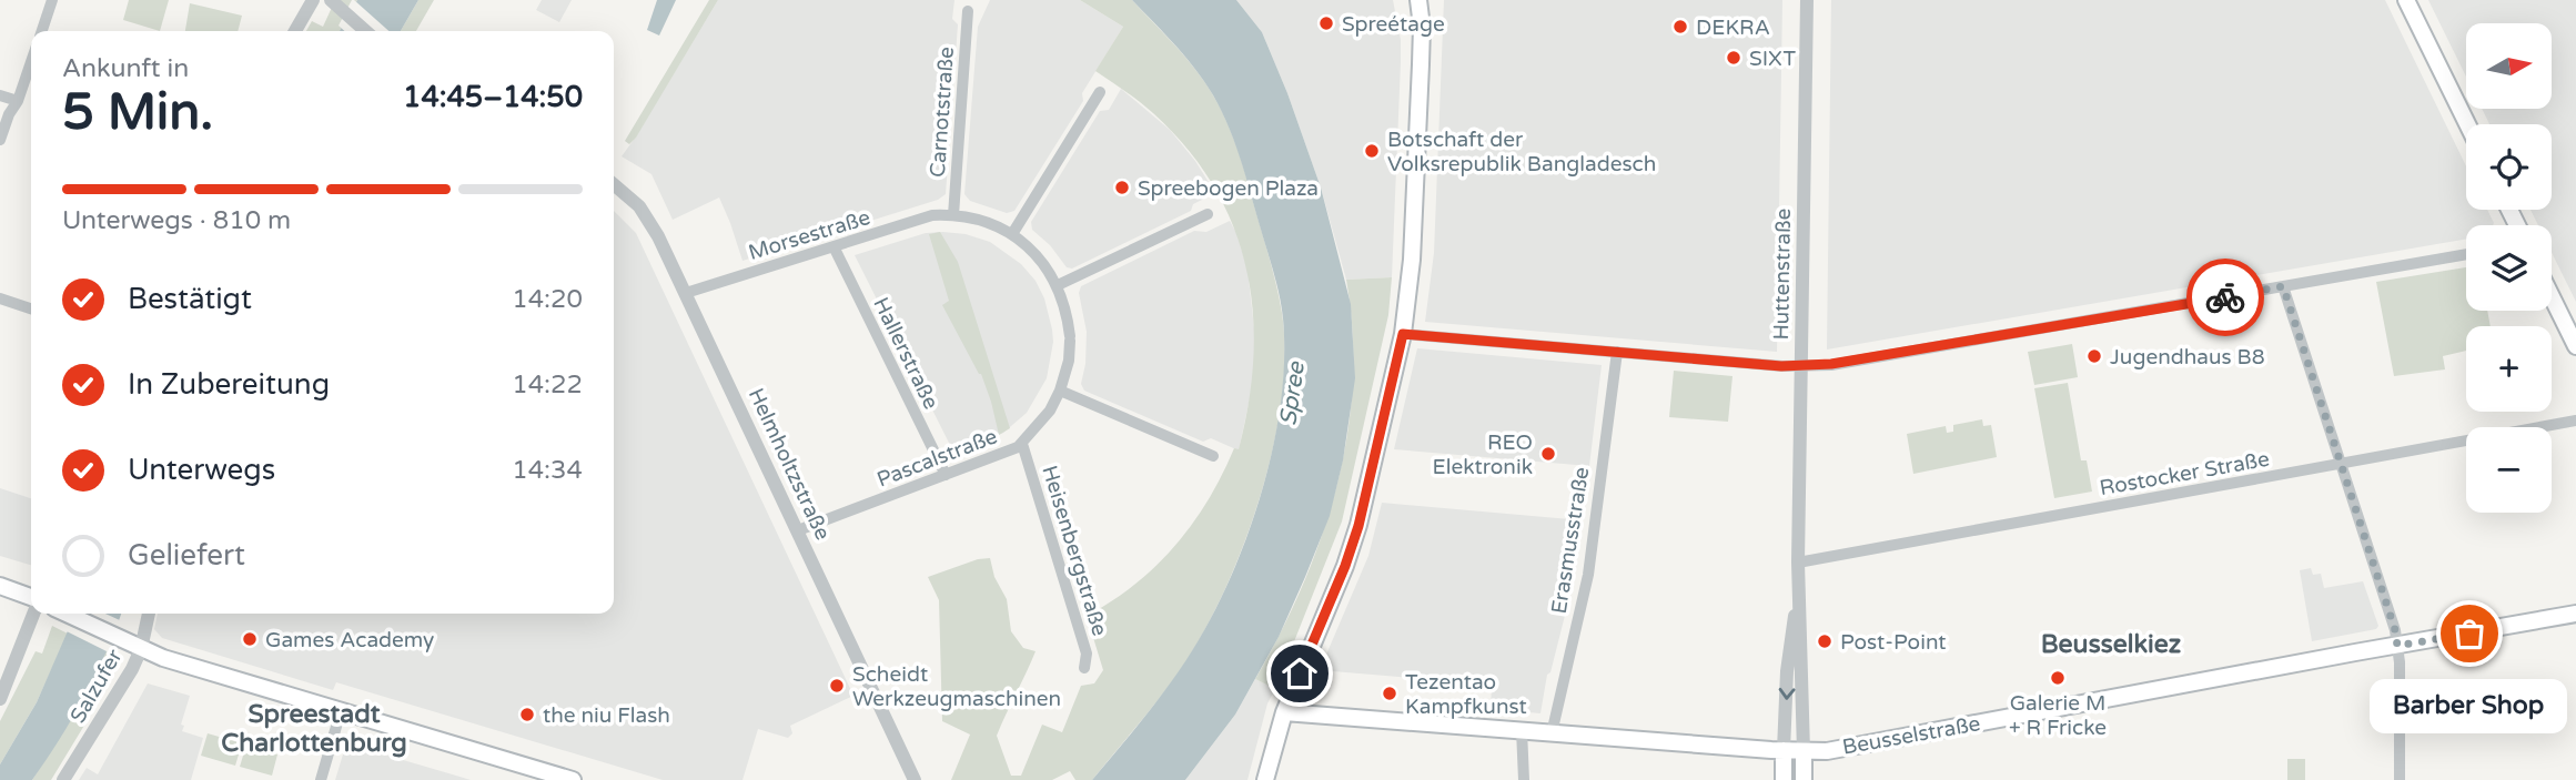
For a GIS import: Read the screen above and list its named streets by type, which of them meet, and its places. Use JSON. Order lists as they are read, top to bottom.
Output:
{
  "streets": {
    "main road": ["Beusselstraße"],
    "street": [
      "Carnotstraße",
      "Morsestraße",
      "Huttenstraße",
      "Hallerstraße",
      "Pascalstraße",
      "Helmholtzstraße",
      "Rostocker Straße",
      "Erasmusstraße",
      "Heisenbergstraße",
      "Salzufer"
    ]
  },
  "crossings": [
    ["Carnotstraße", "Morsestraße"],
    ["Carnotstraße", "Pascalstraße"],
    ["Morsestraße", "Hallerstraße"],
    ["Morsestraße", "Pascalstraße"],
    ["Morsestraße", "Helmholtzstraße"],
    ["Huttenstraße", "Rostocker Straße"],
    ["Huttenstraße", "Beusselstraße"],
    ["Hallerstraße", "Pascalstraße"],
    ["Pascalstraße", "Helmholtzstraße"],
    ["Pascalstraße", "Heisenbergstraße"],
    ["Erasmusstraße", "Beusselstraße"]
  ],
  "districts": ["Beusselkiez", "Spreestadt Charlottenburg"],
  "water": ["Spree"],
  "places": [
    "Spreétage",
    "DEKRA",
    "SIXT",
    "Botschaft der Volksrepublik Bangladesch",
    "Spreebogen Plaza",
    "Jugendhaus B8",
    "REO Elektronik",
    "Barber Shop",
    "Games Academy",
    "Post-Point",
    "Galerie M + R Fricke",
    "Scheidt Werkzeugmaschinen",
    "Tezentao Kampfkunst",
    "the niu Flash"
  ],
  "north": "right",
  "page": {
    "map_buttons": ["+", "−"],
    "heading": ["5 Min.", "Ankunft in", "14:45–14:50"],
    "bar": "Unterwegs · 810 m",
    "list": [
      ["Bestätigt", "14:20"],
      ["In Zubereitung", "14:22"],
      ["Unterwegs", "14:34"],
      "Geliefert"
    ],
    "bubble": "Barber Shop"
  }
}
